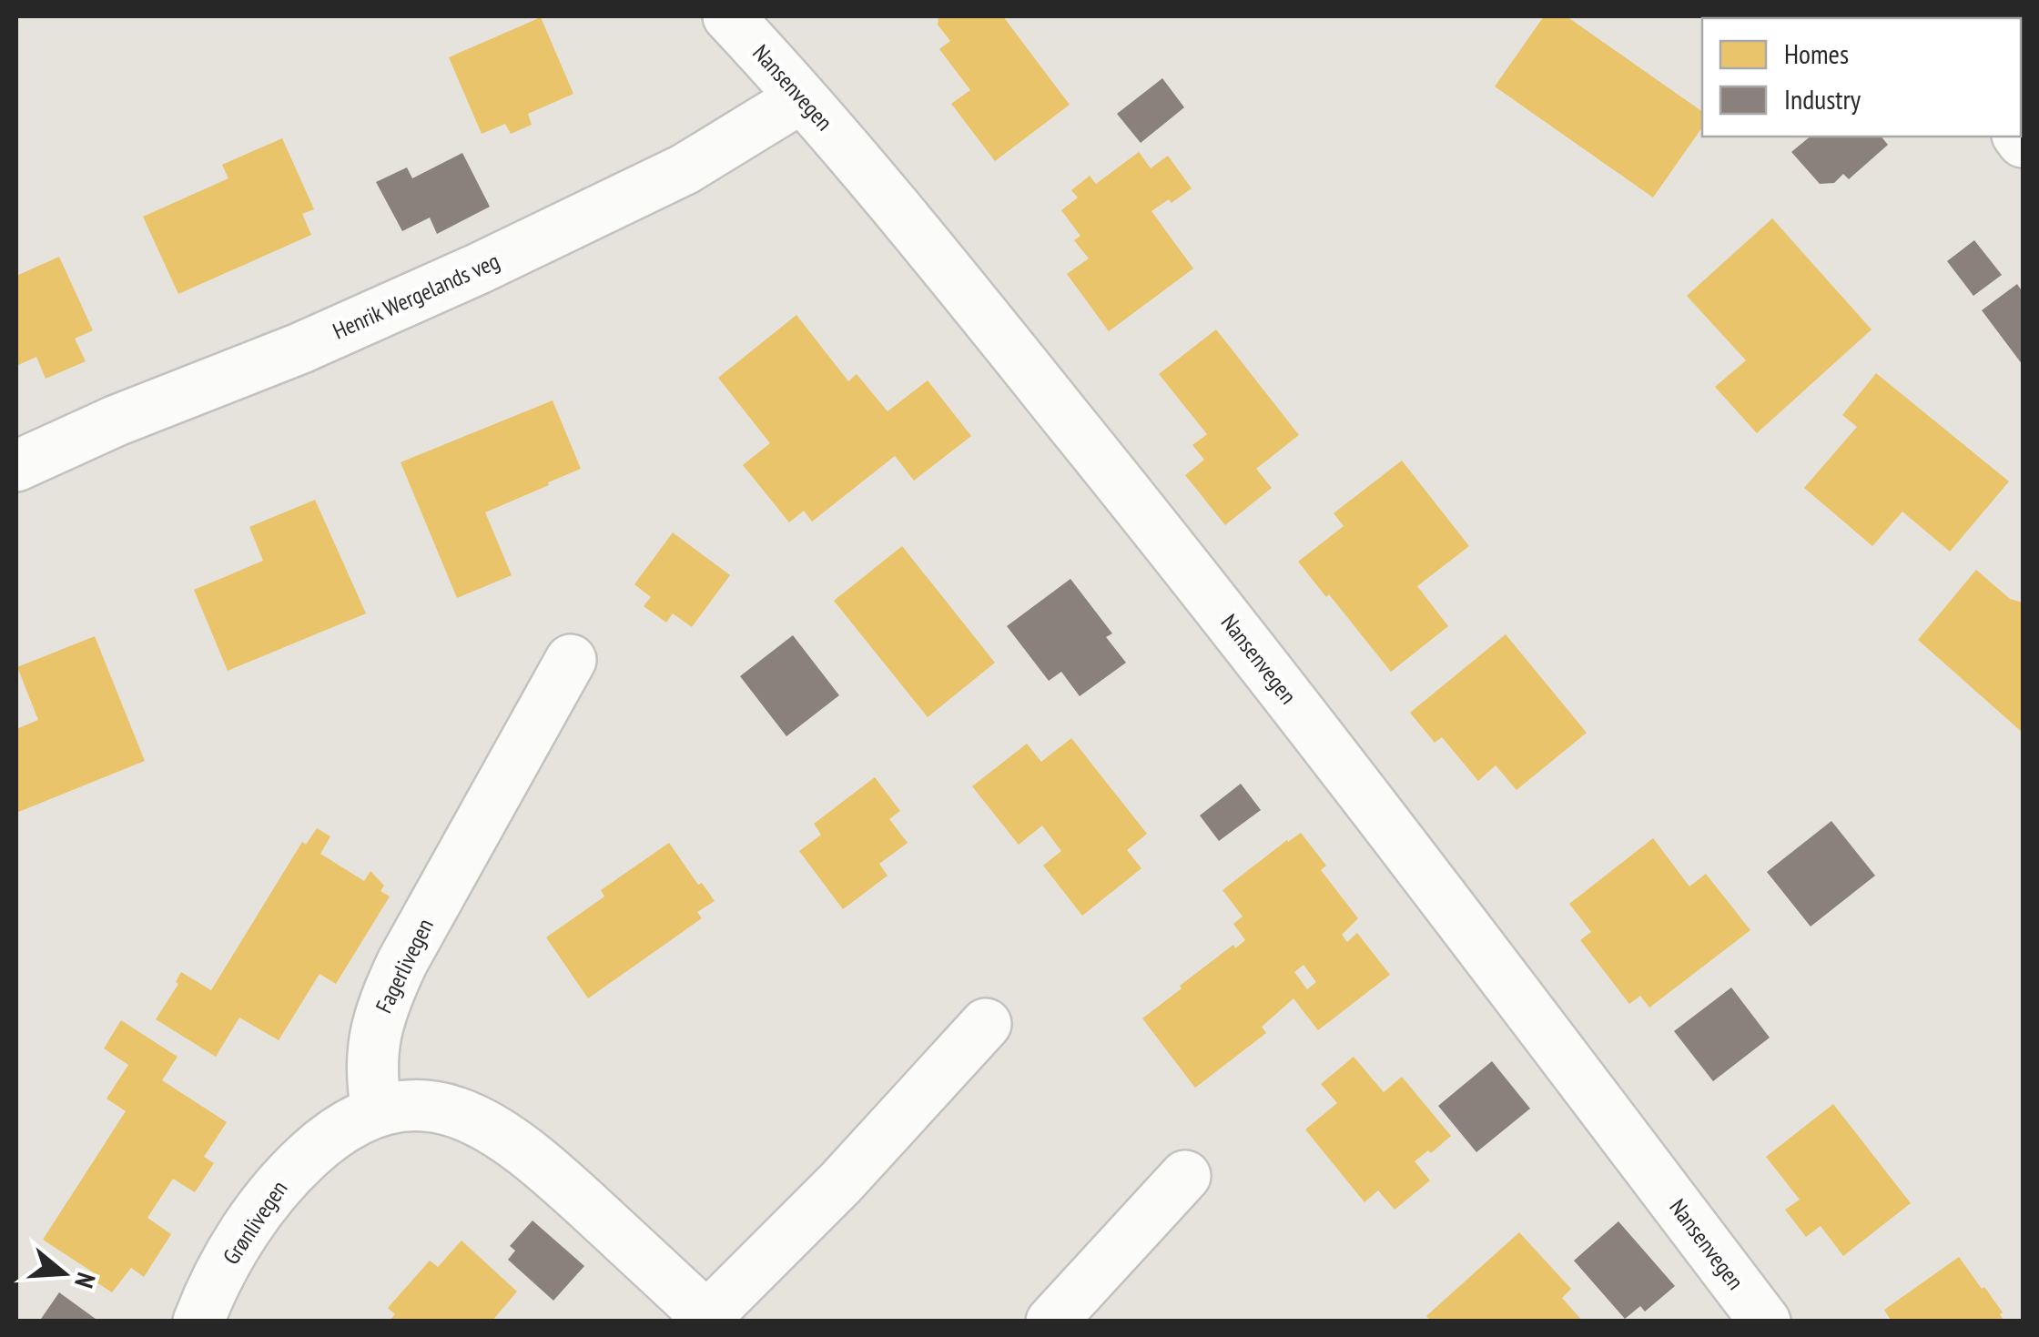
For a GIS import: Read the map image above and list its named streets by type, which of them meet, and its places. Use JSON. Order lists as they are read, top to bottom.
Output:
{
  "streets": {
    "street": [
      "Nansenvegen",
      "Henrik Wergelands veg",
      "Fagerlivegen",
      "Grønlivegen"
    ]
  },
  "crossings": [
    ["Nansenvegen", "Henrik Wergelands veg"],
    ["Fagerlivegen", "Grønlivegen"]
  ],
  "legend": ["Homes", "Industry"],
  "north": "right"
}
